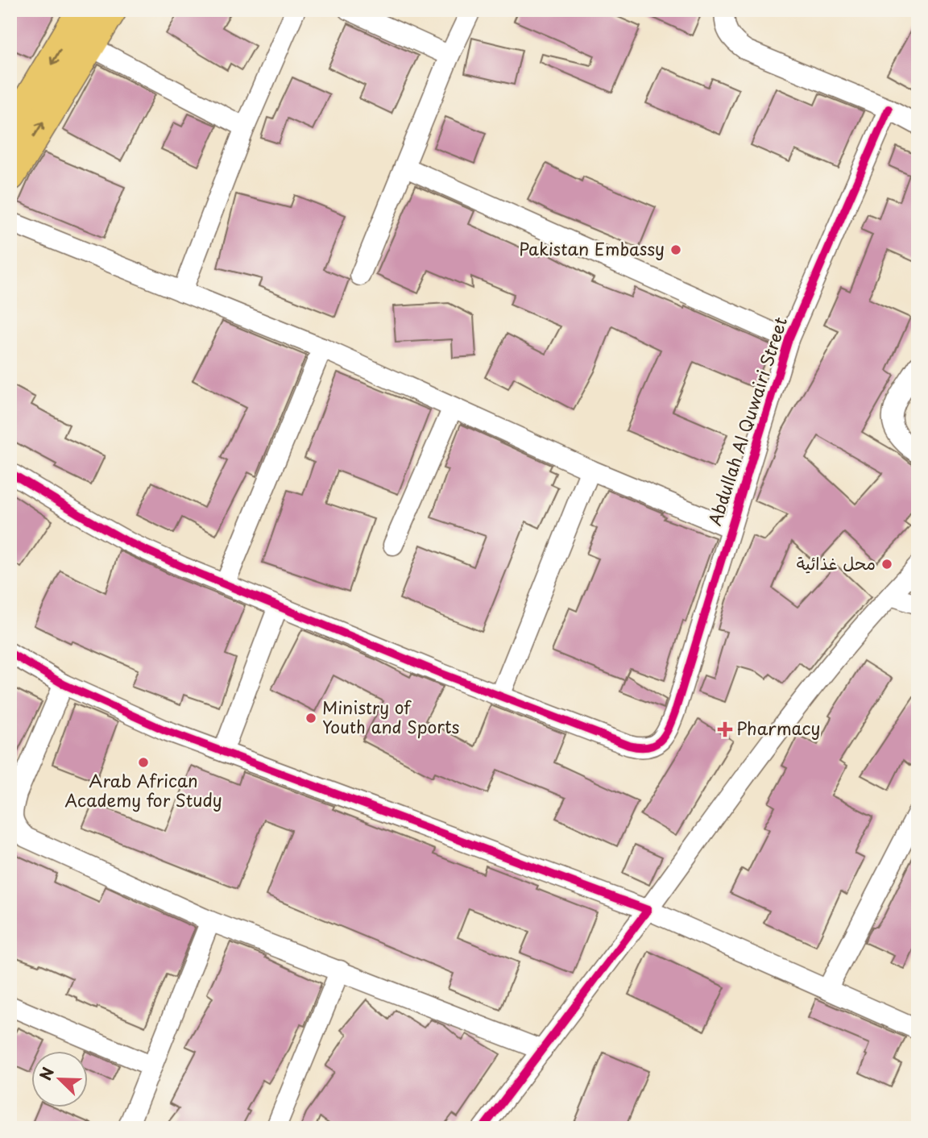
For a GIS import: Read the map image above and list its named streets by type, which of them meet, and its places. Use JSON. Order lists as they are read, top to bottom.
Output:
{
  "streets": {
    "street": ["Abdullah Al Quwairi Street"]
  },
  "places": {
    "other": [
      "Pakistan Embassy",
      "محل غذائية",
      "Ministry of Youth and Sports",
      "Arab African Academy for Study"
    ],
    "health": ["Pharmacy"]
  },
  "north": "top left"
}
